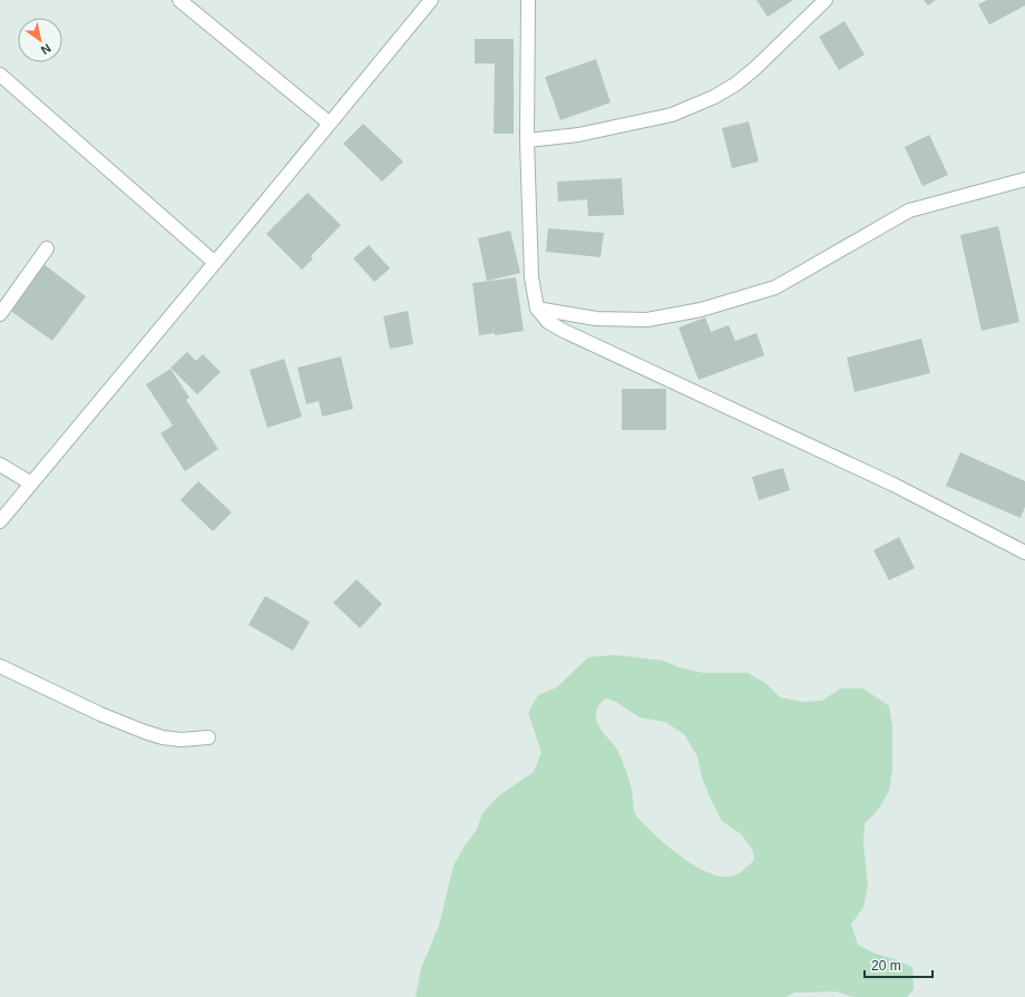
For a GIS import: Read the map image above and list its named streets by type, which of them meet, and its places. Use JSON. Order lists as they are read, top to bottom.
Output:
{
  "scale_bar": "20 m",
  "north": "bottom right"
}
